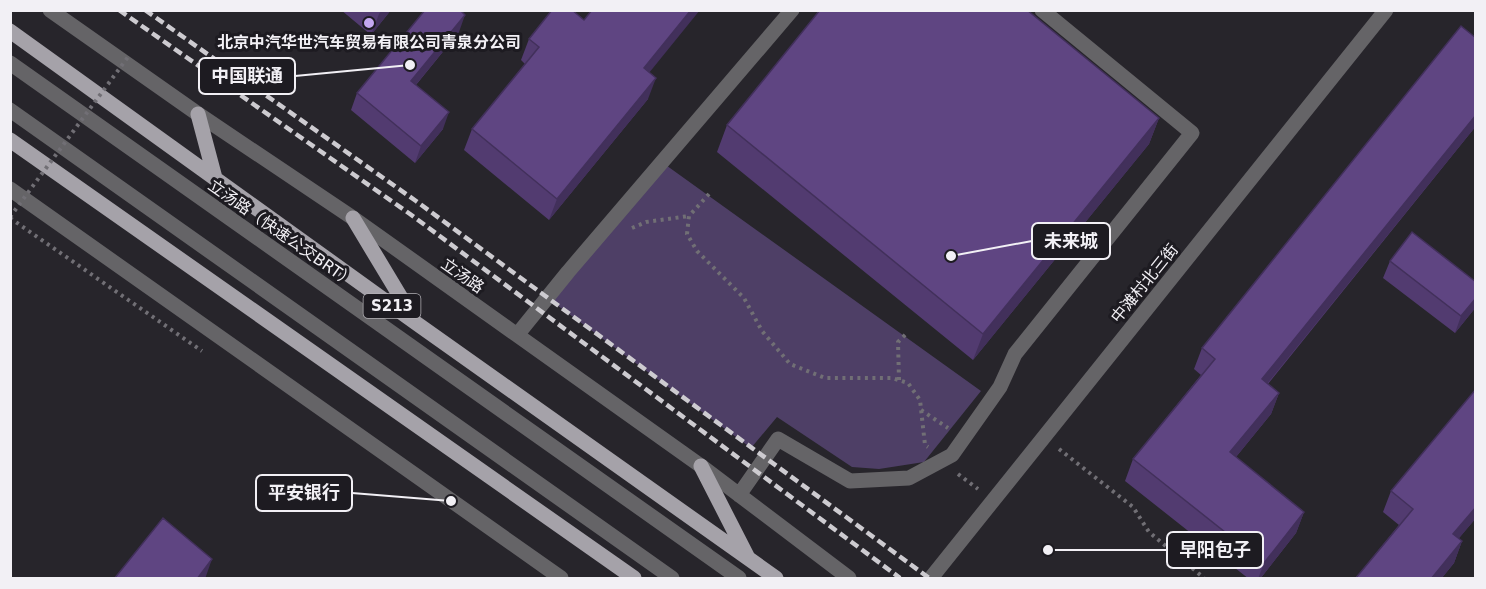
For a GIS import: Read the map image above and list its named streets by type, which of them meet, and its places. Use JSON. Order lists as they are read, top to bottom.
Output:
{
  "streets": {
    "main road": ["S213"],
    "street": ["立汤路（快速公交BRT）", "立汤路", "中滩村北三街"]
  },
  "places": [
    "北京中汽华世汽车贸易有限公司青泉分公司",
    "中国联通",
    "未来城",
    "平安银行",
    "早阳包子"
  ]
}
